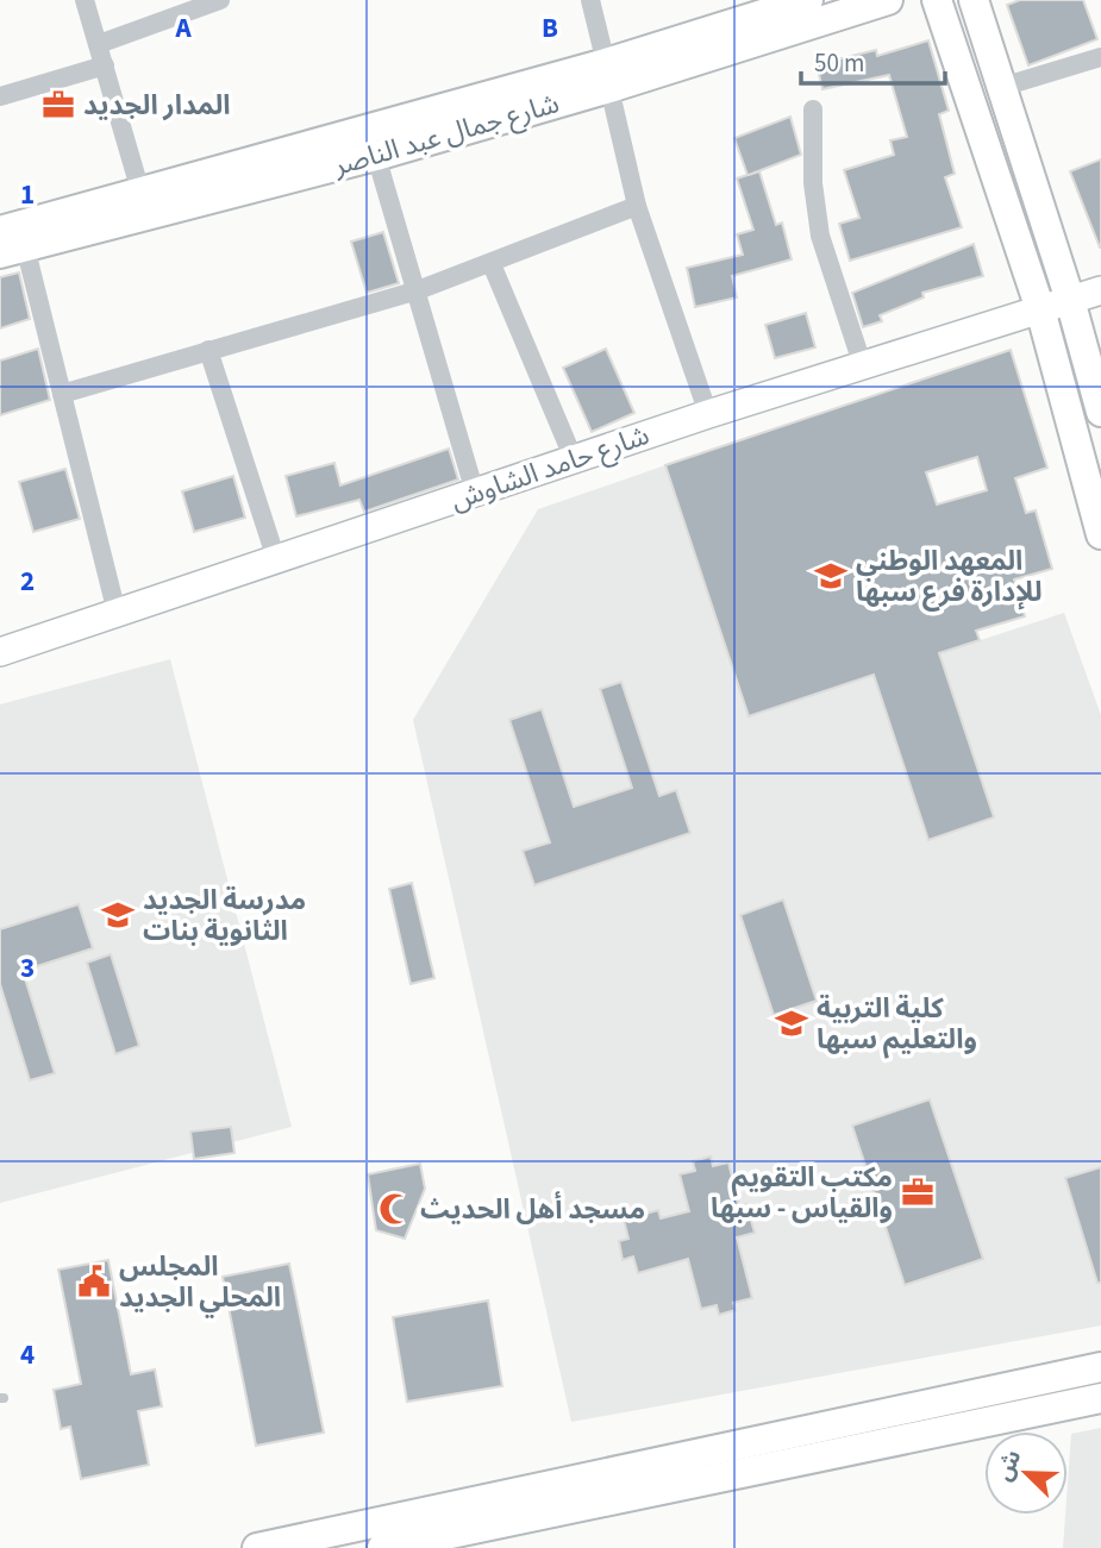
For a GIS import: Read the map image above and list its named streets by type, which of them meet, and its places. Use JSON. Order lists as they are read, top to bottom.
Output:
{
  "streets": {
    "main road": ["شارع جمال عبد الناصر"],
    "street": ["شارع حامد الشاوش"]
  },
  "places": {
    "office": ["المدار الجديد", "مكتب التقويم والقياس - سبها"],
    "school or university": ["المعهد الوطني للإدارة فرع سبها", "مدرسة الجديد الثانوية بنات", "كلية التربية والتعليم سبها"],
    "mosque": ["مسجد أهل الحديث"],
    "public building": ["المجلس المحلي الجديد"]
  },
  "scale_bar": "50 m",
  "north": "top left",
  "grid": {
    "columns": ["A", "B"],
    "rows": [
      "1",
      "2",
      "3",
      "4"
    ]
  }
}
